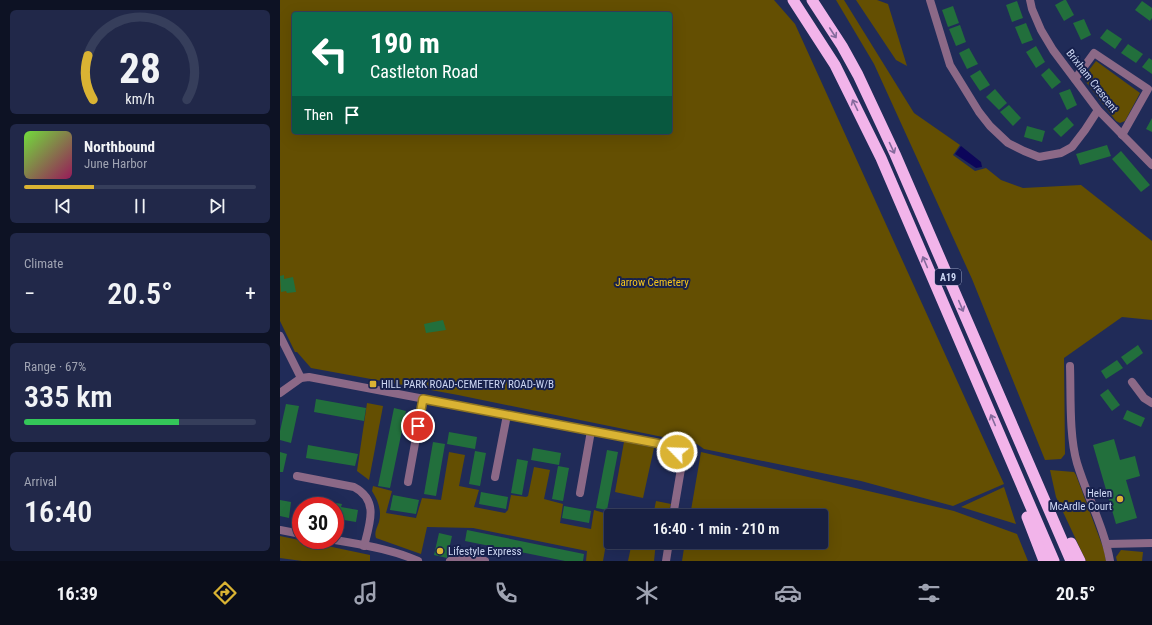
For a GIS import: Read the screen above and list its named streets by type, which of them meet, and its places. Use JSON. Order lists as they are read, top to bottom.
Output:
{
  "streets": {
    "highway": ["A19"],
    "street": ["Brixham Crescent"]
  },
  "parks": ["Jarrow Cemetery"],
  "places": {
    "transit": ["HILL PARK ROAD-CEMETERY ROAD-W/B"],
    "other": ["Helen McArdle Court", "Lifestyle Express"]
  },
  "page": {
    "turn": ["190 m", "Castleton Road"],
    "then": "Then",
    "song": ["Northbound", "June Harbor"],
    "tile": [
      "Climate",
      ["Range · 67%", "335 km"],
      ["Arrival", "16:40"]
    ],
    "heat": ["−", "20.5°", "+"],
    "limit": "30",
    "trip": "16:40 · 1 min · 210 m",
    "tabs": ["16:39", "20.5°"],
    "gauge": ["28", "km/h"]
  }
}
